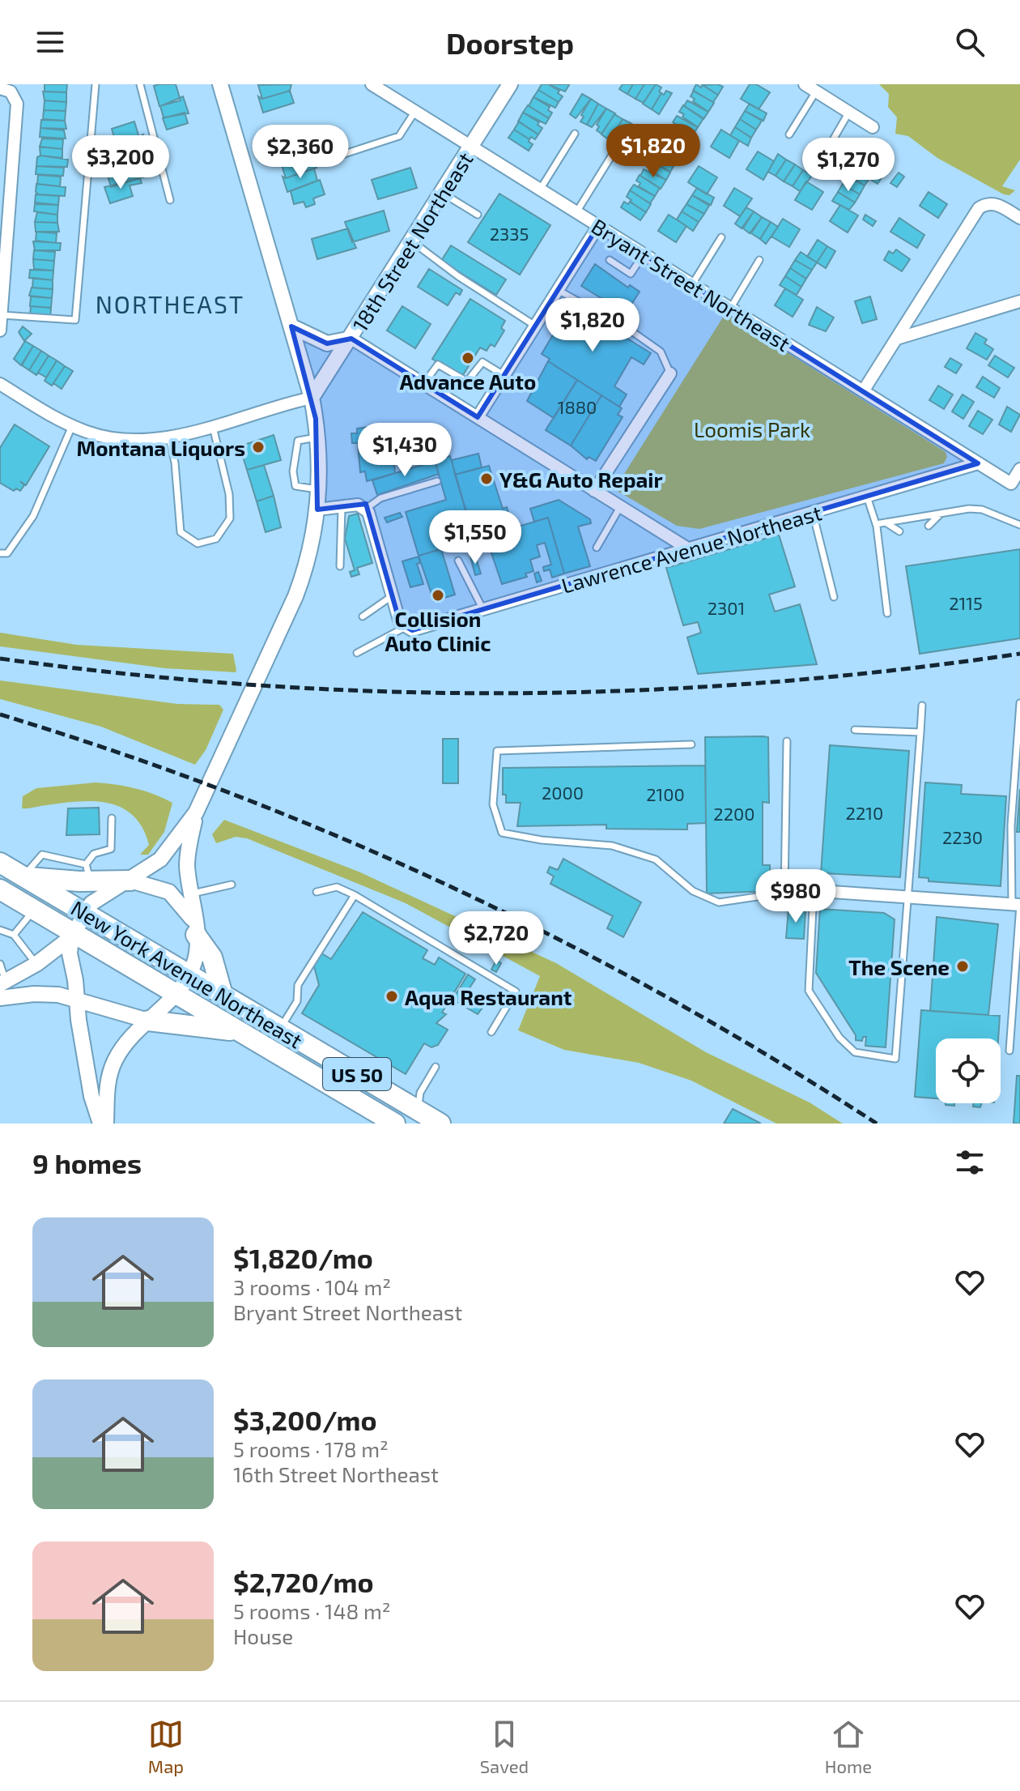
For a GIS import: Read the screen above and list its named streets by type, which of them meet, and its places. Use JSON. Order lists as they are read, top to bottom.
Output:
{
  "streets": {
    "highway": ["New York Avenue Northeast", "US 50"],
    "main road": ["18th Street Northeast"],
    "street": ["Bryant Street Northeast", "Lawrence Avenue Northeast"]
  },
  "crossings": [
    ["18th Street Northeast", "Bryant Street Northeast"],
    ["Bryant Street Northeast", "Lawrence Avenue Northeast"]
  ],
  "districts": ["NORTHEAST"],
  "parks": ["Loomis Park"],
  "places": [
    "Advance Auto",
    "Montana Liquors",
    "Y&G Auto Repair",
    "Collision Auto Clinic",
    "The Scene",
    "Aqua Restaurant"
  ],
  "house_numbers": [
    "2335",
    "1880",
    "2115",
    "2301",
    "2000",
    "2100",
    "2210",
    "2200",
    "2230"
  ],
  "page": {
    "header": "Doorstep",
    "price": [
      "$1,820",
      "$2,360",
      "$3,200",
      "$1,270",
      "$1,820",
      "$1,430",
      "$1,550",
      "$980",
      "$2,720"
    ],
    "heading": "9 homes",
    "list": [
      {
        "name": "$1,820/mo",
        "note": "3 rooms · 104 m² · Bryant Street Northeast"
      },
      {
        "name": "$3,200/mo",
        "note": "5 rooms · 178 m² · 16th Street Northeast"
      },
      {
        "name": "$2,720/mo",
        "note": "5 rooms · 148 m² · House"
      }
    ],
    "tabs": ["Map", "Saved", "Home"]
  }
}
